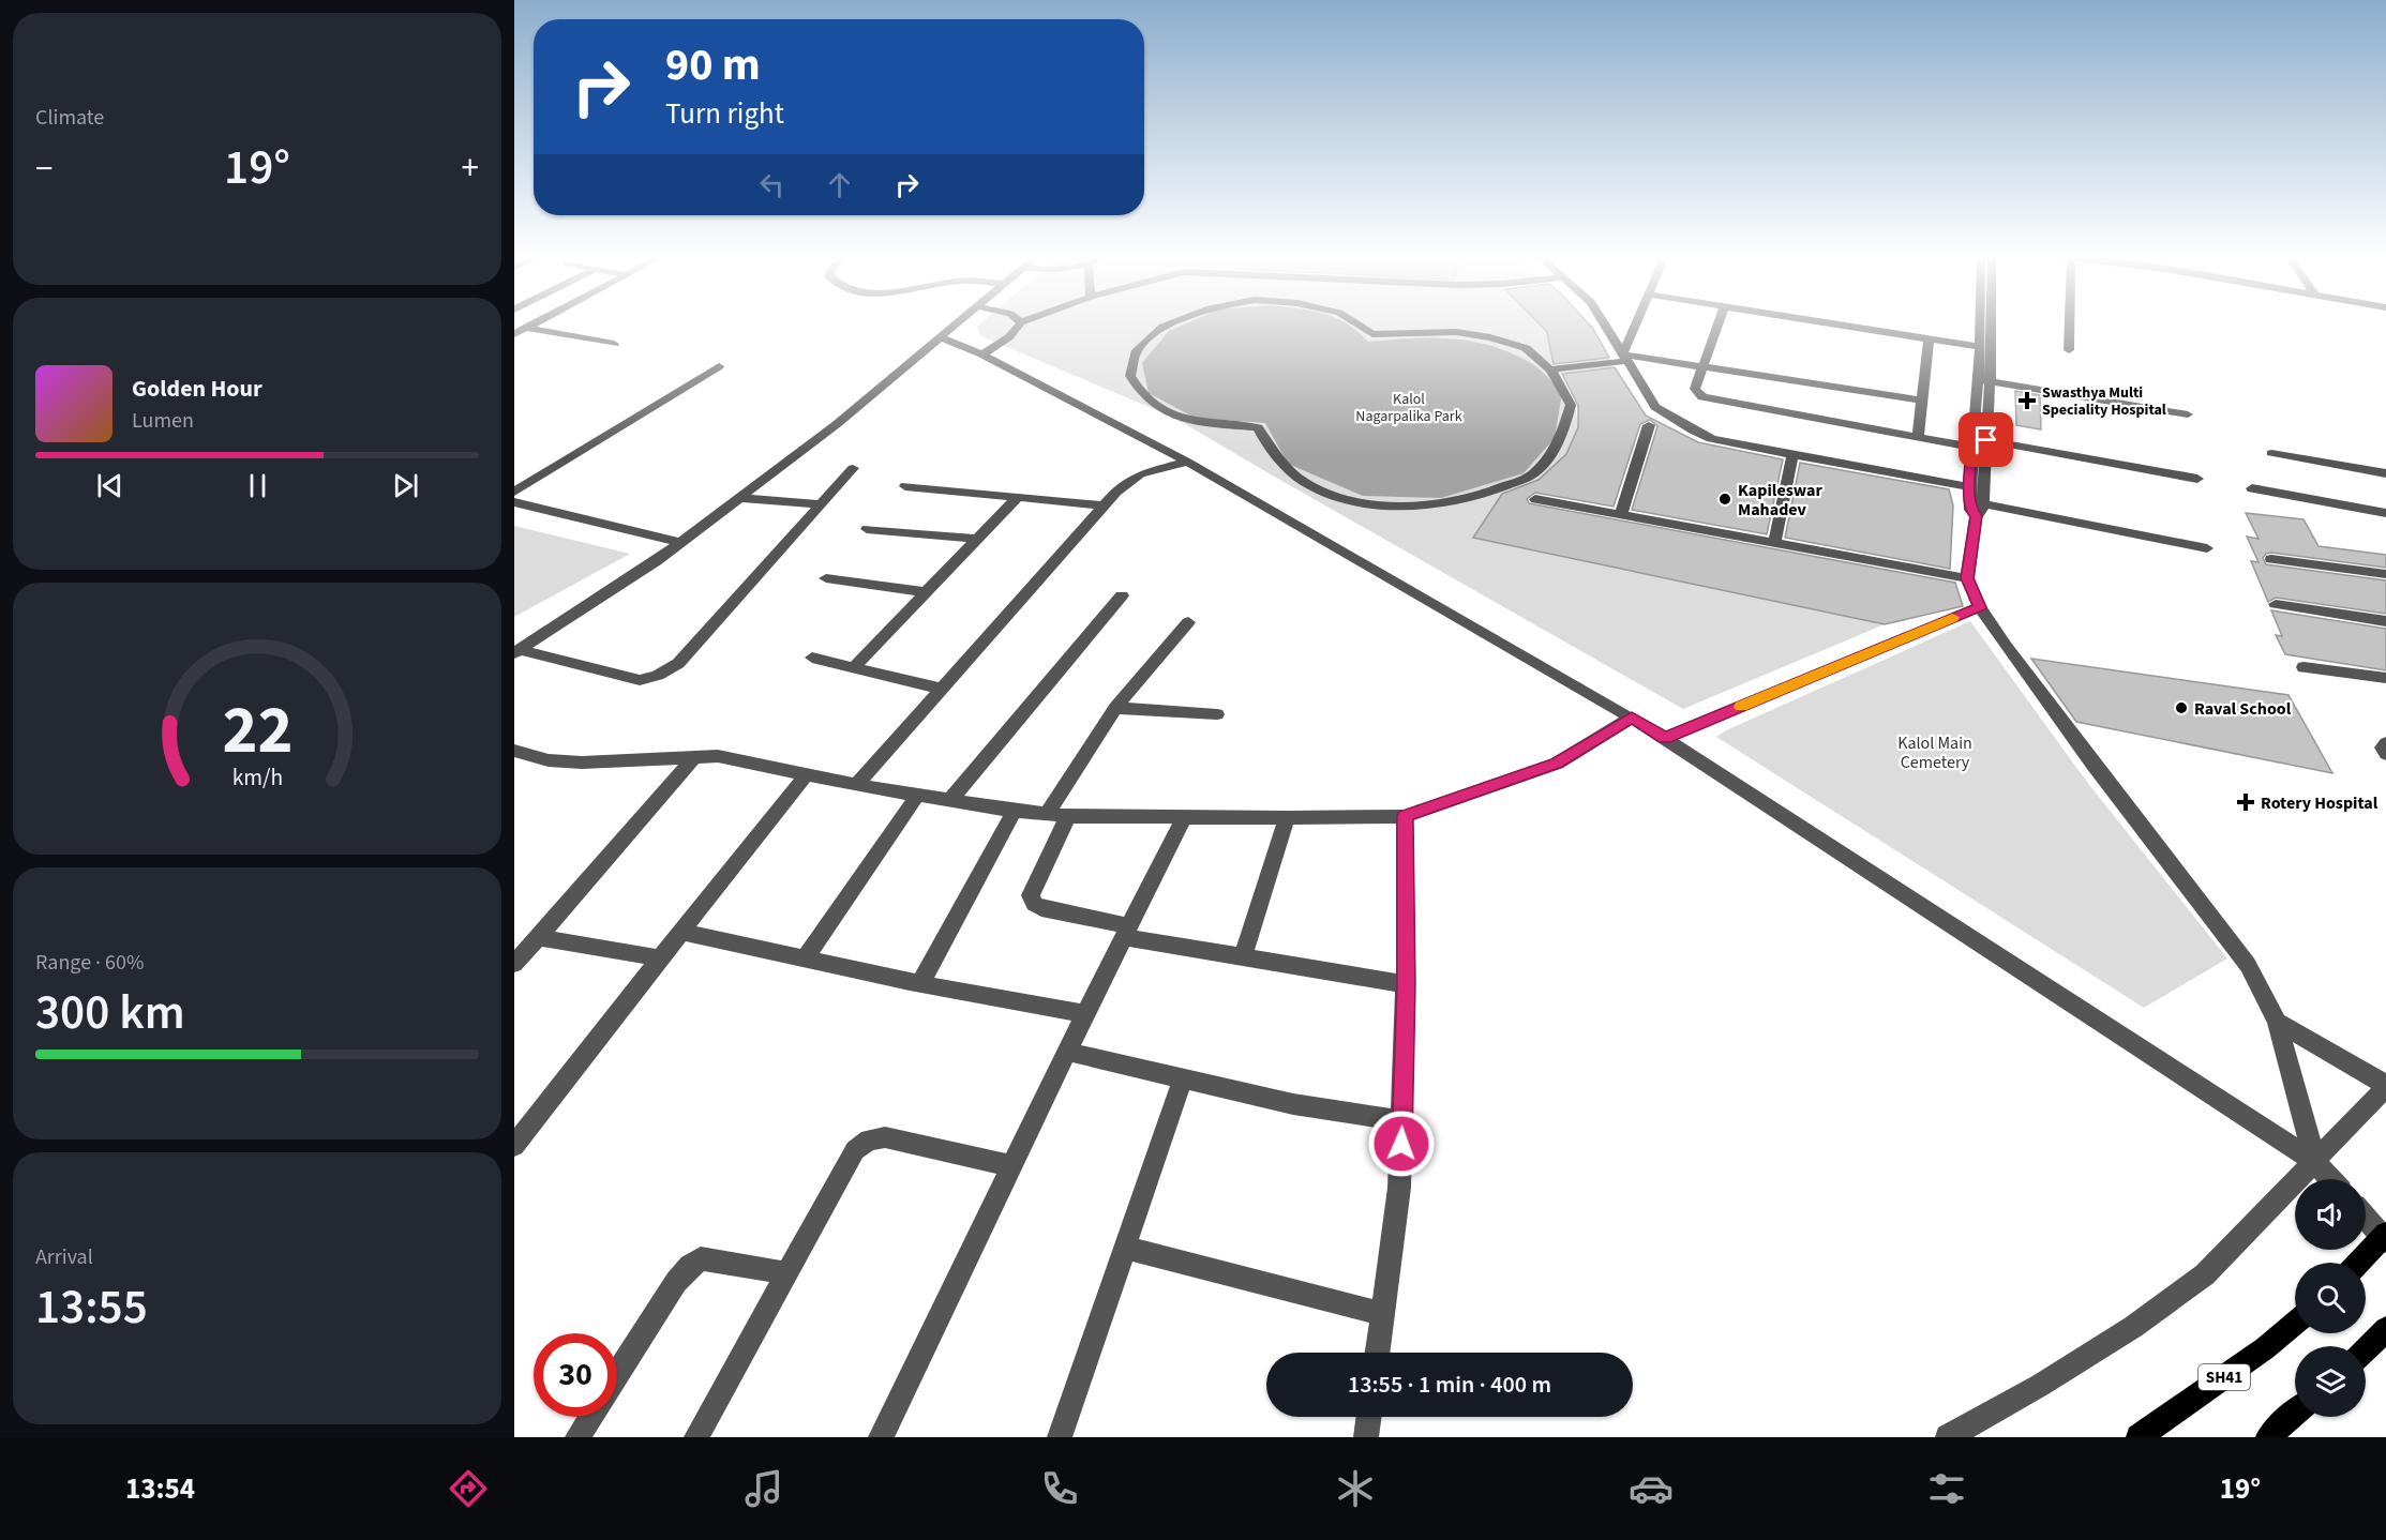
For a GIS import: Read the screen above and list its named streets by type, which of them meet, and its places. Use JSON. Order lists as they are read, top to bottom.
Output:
{
  "streets": {
    "main road": ["SH41"]
  },
  "parks": ["Kalol Nagarpalika Park", "Kalol Main Cemetery"],
  "places": {
    "health": ["Swasthya Multi Speciality Hospital", "Rotery Hospital"],
    "other": ["Kapileswar Mahadev", "Raval School"]
  },
  "page": {
    "tile": [
      "Climate",
      ["Range · 60%", "300 km"],
      ["Arrival", "13:55"]
    ],
    "turn": ["90 m", "Turn right"],
    "heat": ["−", "19°", "+"],
    "song": ["Golden Hour", "Lumen"],
    "limit": "30",
    "trip": "13:55 · 1 min · 400 m",
    "tabs": ["13:54", "19°"],
    "gauge": ["22", "km/h"]
  }
}
